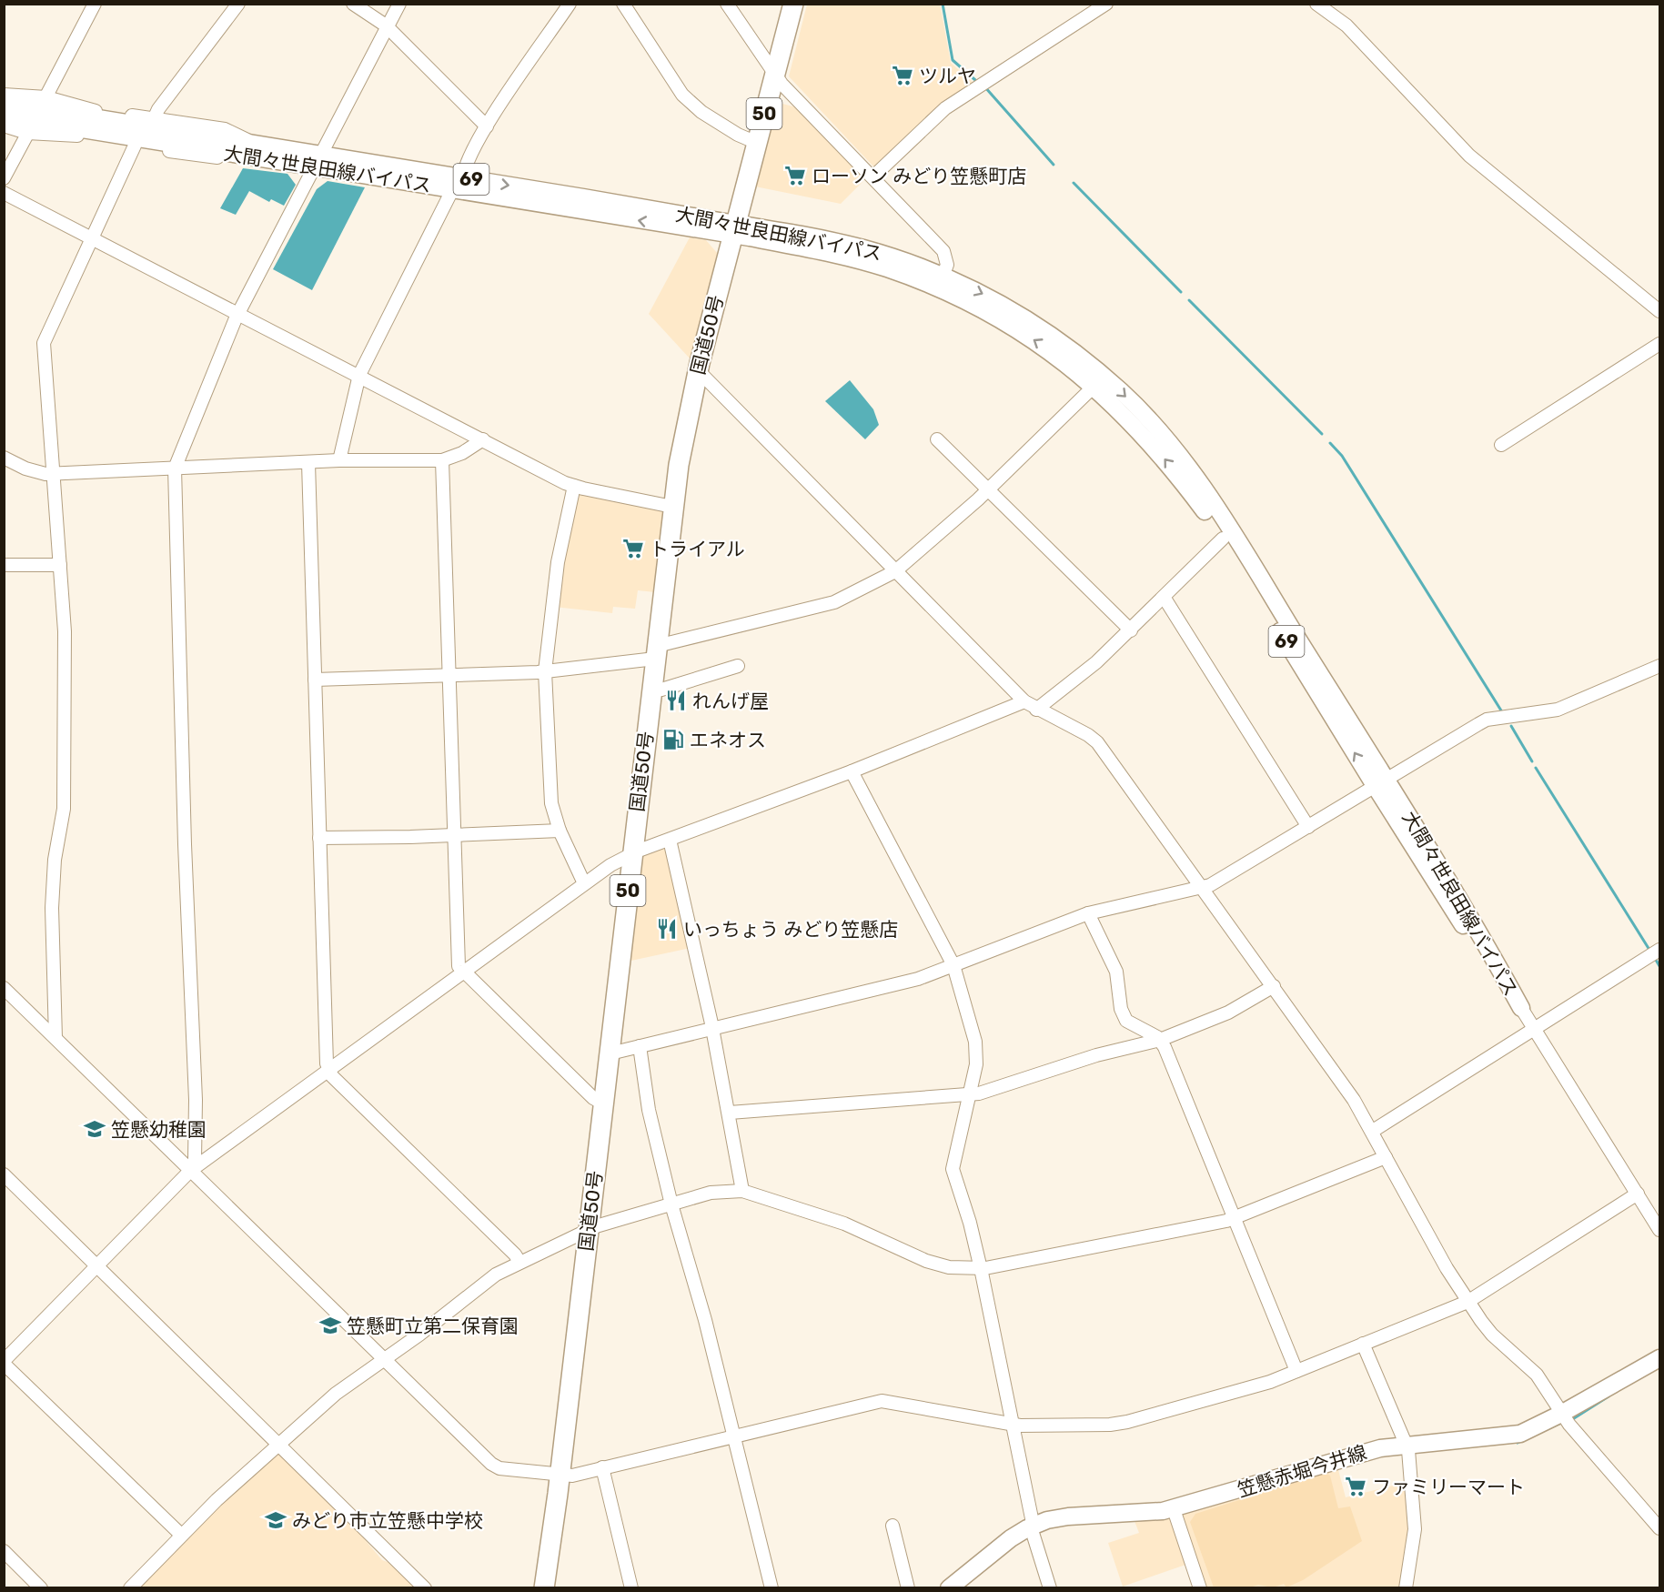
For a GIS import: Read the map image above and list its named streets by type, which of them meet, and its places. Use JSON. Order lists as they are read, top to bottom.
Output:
{
  "streets": {
    "highway": ["50", "国道50号"],
    "main road": ["大間々世良田線バイパス", "69", "笠懸赤堀今井線"]
  },
  "crossings": [
    ["50", "国道50号"],
    ["大間々世良田線バイパス", "国道50号"]
  ],
  "places": {
    "supermarket": [
      "ツルヤ",
      "ローソン みどり笠懸町店",
      "トライアル",
      "ファミリーマート"
    ],
    "restaurant": ["れんげ屋", "いっちょう みどり笠懸店"],
    "fuel station": ["エネオス"],
    "school or university": ["笠懸幼稚園", "笠懸町立第二保育園", "みどり市立笠懸中学校"]
  }
}
